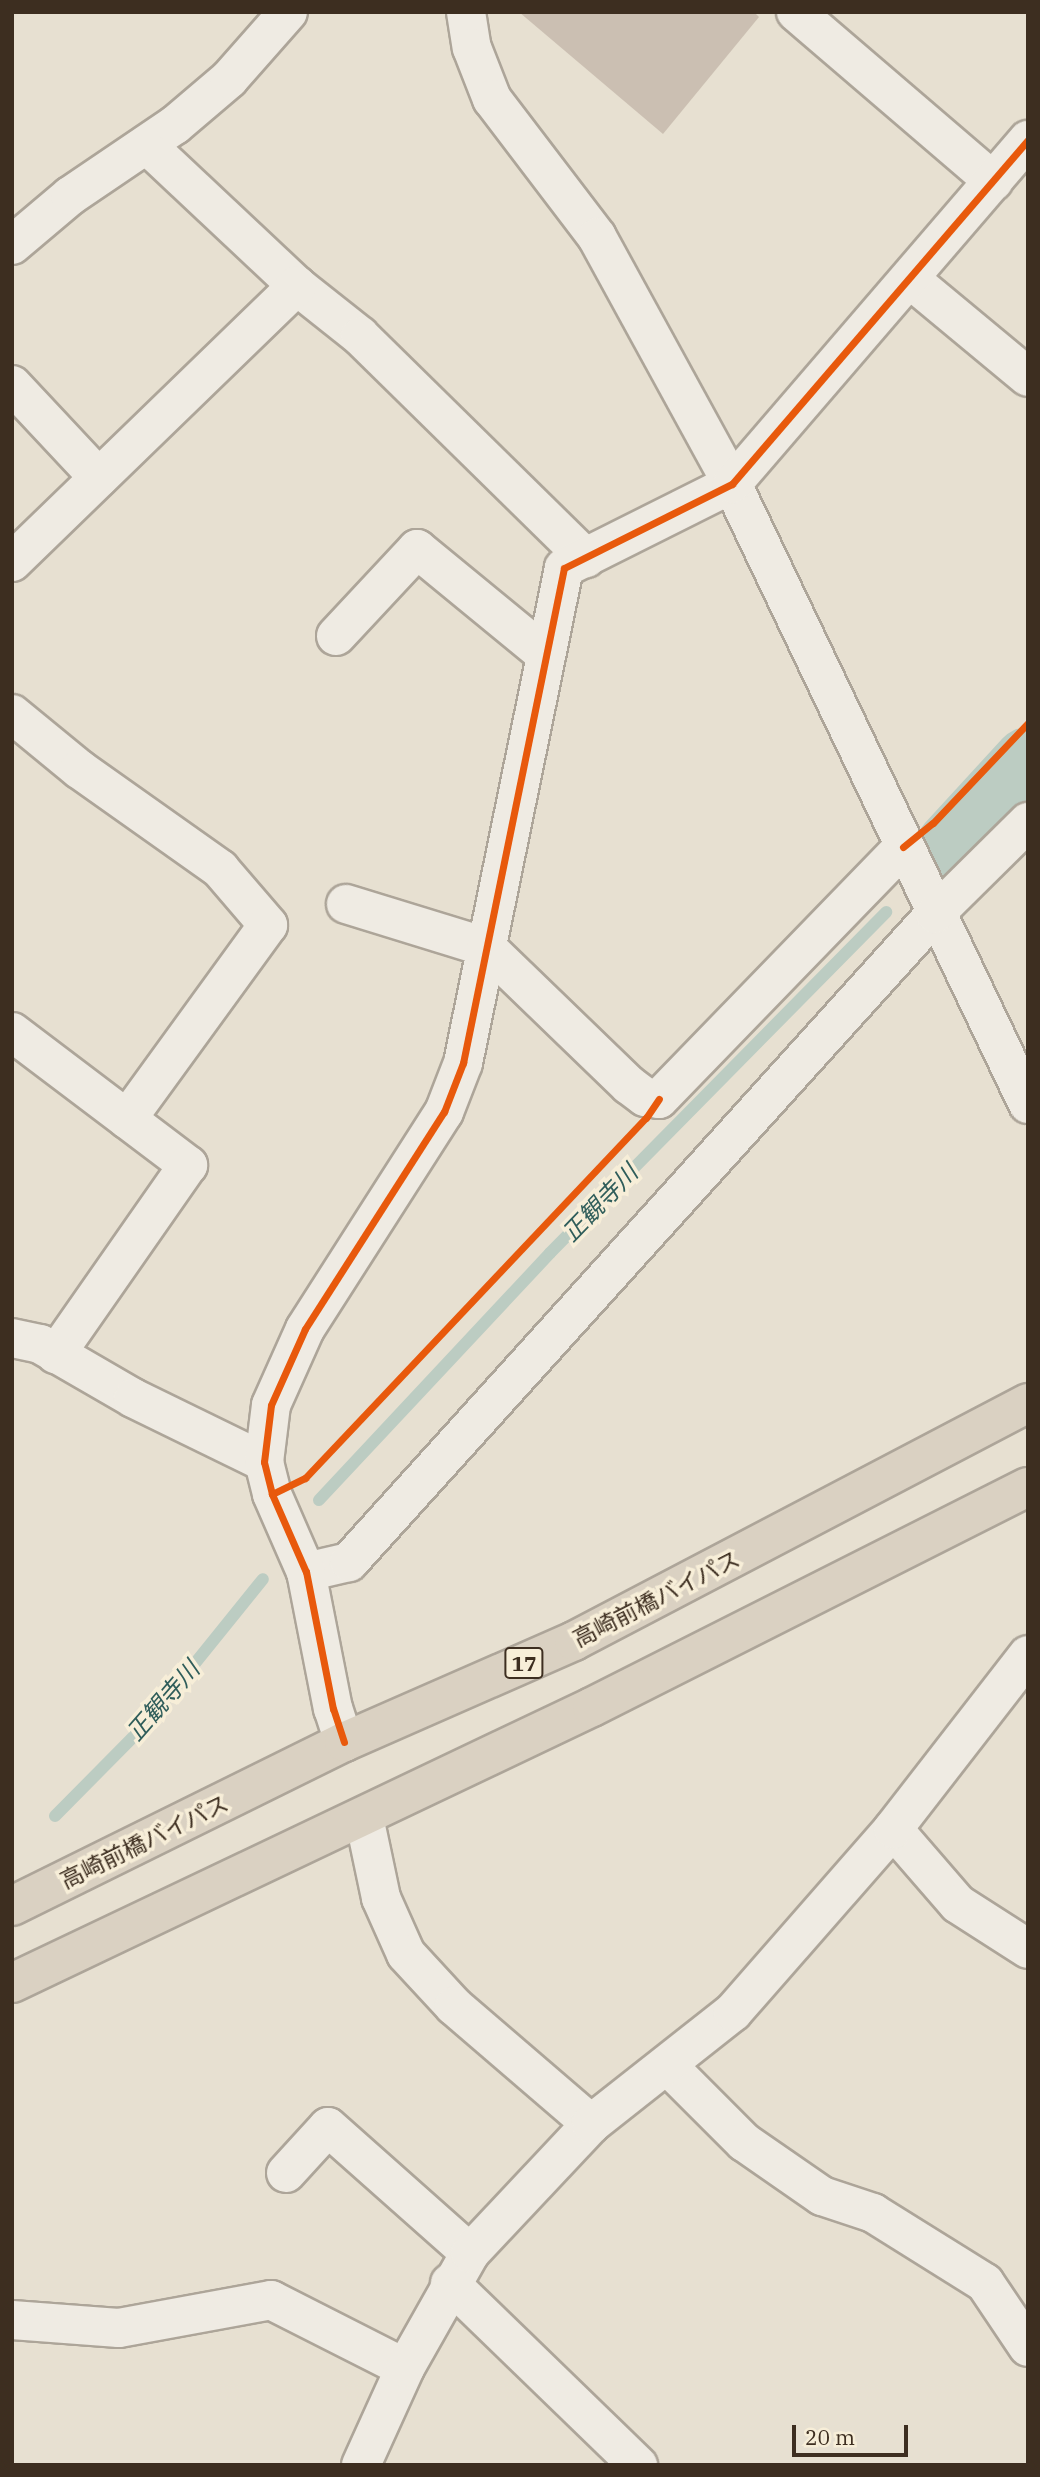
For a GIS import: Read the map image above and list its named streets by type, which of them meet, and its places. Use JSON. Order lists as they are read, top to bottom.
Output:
{
  "streets": {
    "highway": ["高崎前橋バイパス", "17"]
  },
  "water": ["正観寺川"],
  "scale_bar": "20 m"
}
